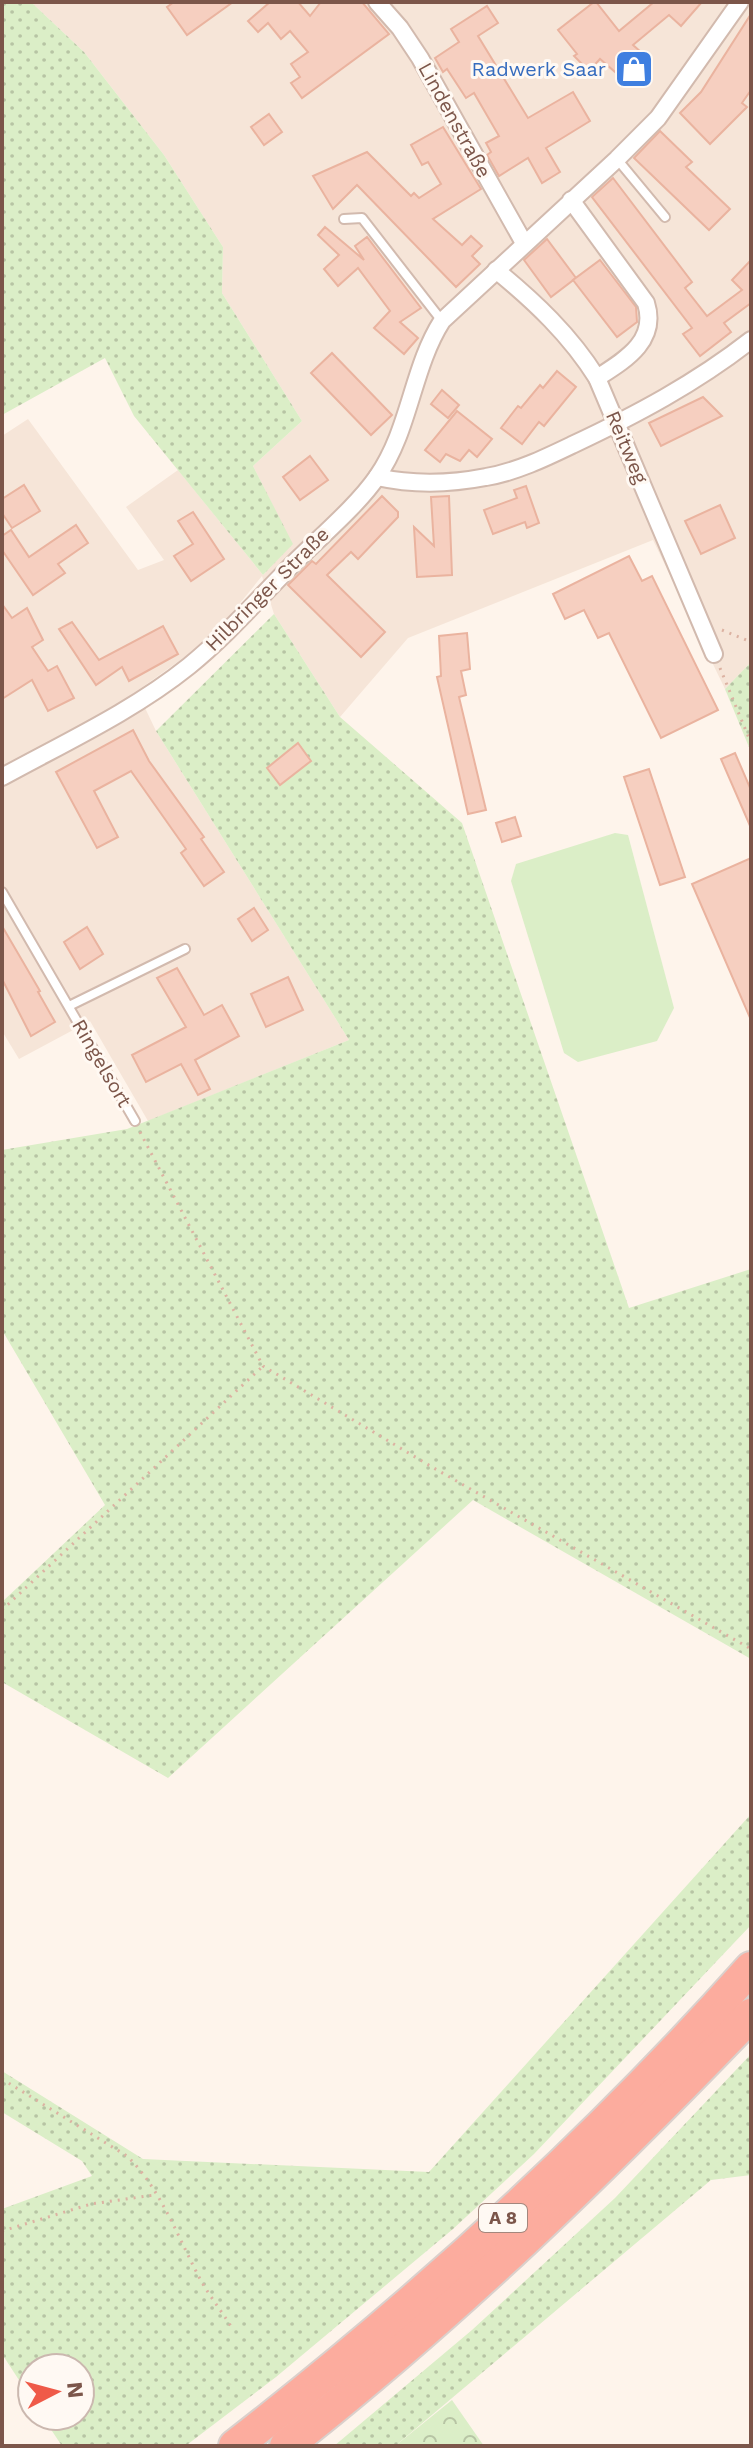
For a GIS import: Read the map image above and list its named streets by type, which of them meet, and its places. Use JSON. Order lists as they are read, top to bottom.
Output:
{
  "streets": {
    "highway": ["A 8"],
    "street": ["Lindenstraße", "Reitweg", "Hilbringer Straße"],
    "lane": ["Ringelsort"]
  },
  "crossings": [
    ["Lindenstraße", "Hilbringer Straße"],
    ["Reitweg", "Hilbringer Straße"]
  ],
  "places": {
    "shop": ["Radwerk Saar"]
  },
  "north": "right"
}
